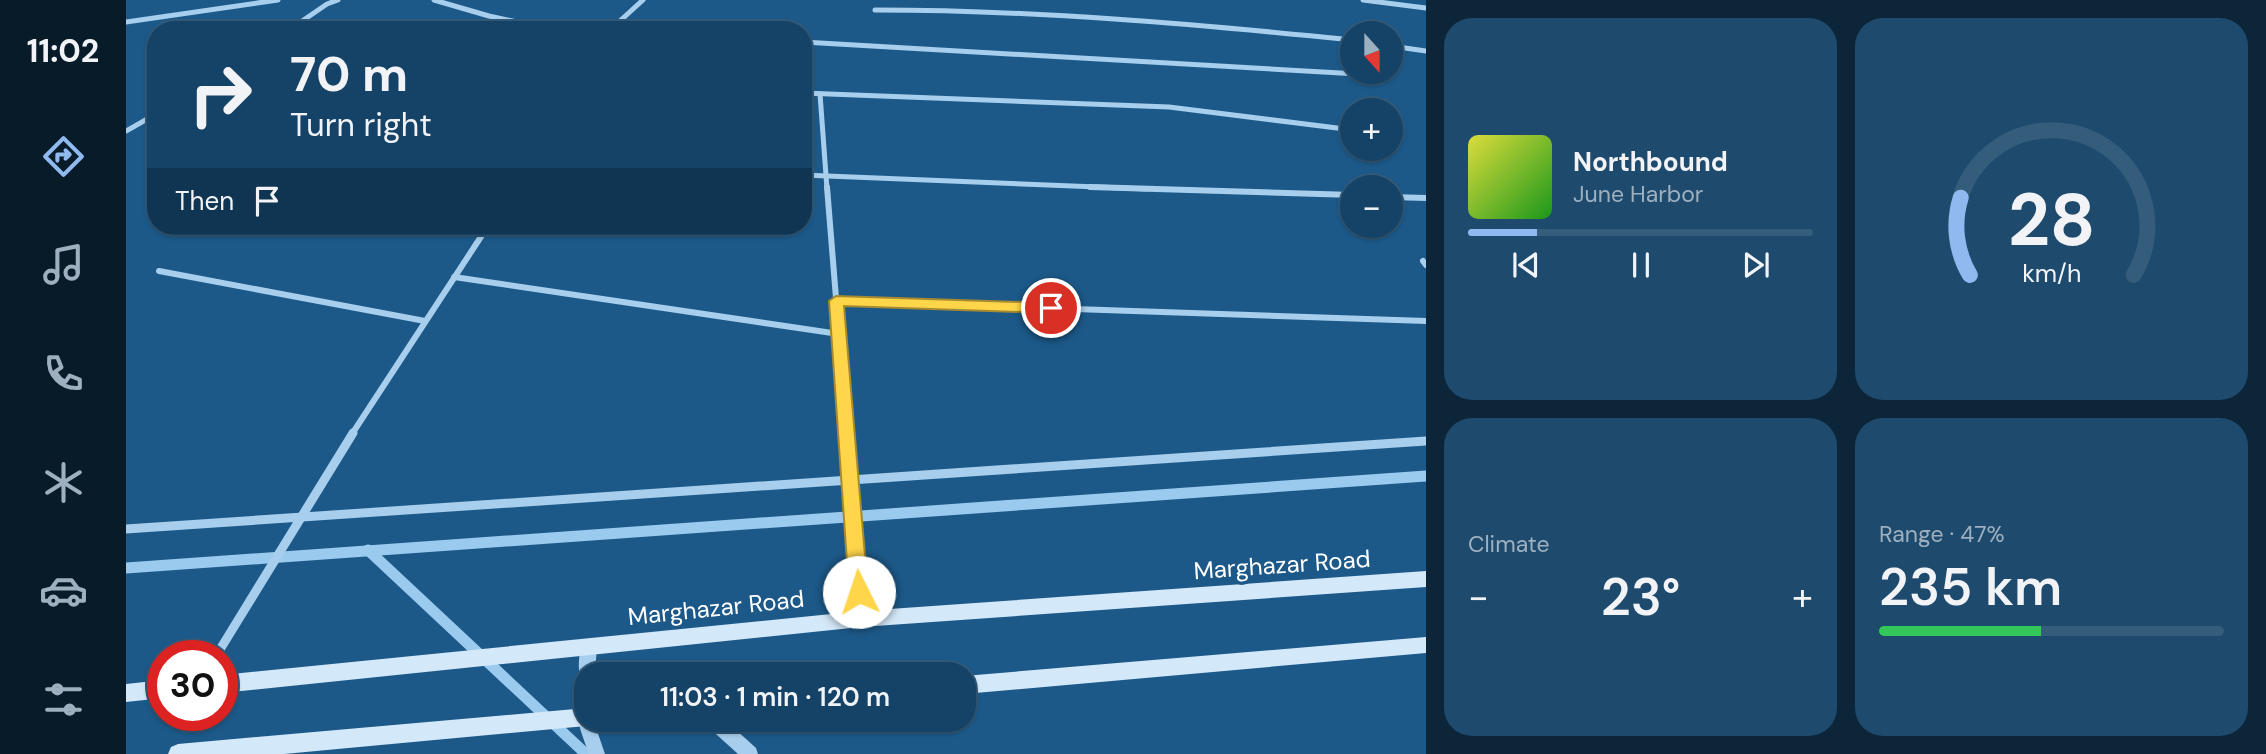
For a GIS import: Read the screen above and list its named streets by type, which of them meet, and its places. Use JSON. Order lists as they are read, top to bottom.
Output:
{
  "streets": {
    "main road": ["Marghazar Road"]
  },
  "north": "bottom",
  "page": {
    "tabs": "11:02",
    "map_buttons": ["+", "−"],
    "turn": ["70 m", "Turn right"],
    "song": ["Northbound", "June Harbor"],
    "then": "Then",
    "tile": [
      "Climate",
      ["Range · 47%", "235 km"]
    ],
    "heat": ["−", "23°", "+"],
    "limit": "30",
    "trip": "11:03 · 1 min · 120 m",
    "gauge": ["28", "km/h"]
  }
}
